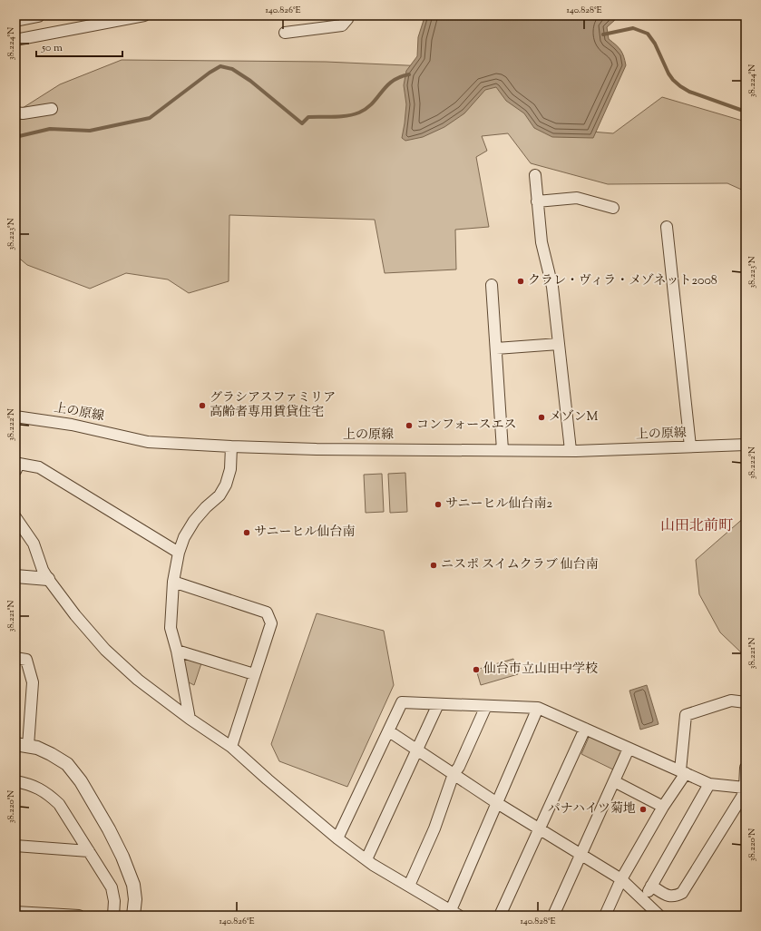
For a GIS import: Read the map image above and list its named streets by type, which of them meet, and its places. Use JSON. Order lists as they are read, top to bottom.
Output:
{
  "streets": {
    "street": ["上の原線"]
  },
  "districts": ["山田北前町"],
  "places": [
    "クラレ・ヴィラ・メゾネット2008",
    "グラシアスファミリア 高齢者専用賃貸住宅",
    "メゾンM",
    "コンフォースエス",
    "サニーヒル仙台南2",
    "サニーヒル仙台南",
    "ニスポ スイムクラブ 仙台南",
    "仙台市立山田中学校",
    "パナハイツ菊地"
  ],
  "scale_bar": "50 m",
  "coordinates": [
    "140.826°E",
    "140.828°E",
    "38.224°N",
    "38.223°N",
    "38.222°N",
    "38.221°N",
    "38.220°N"
  ]
}
